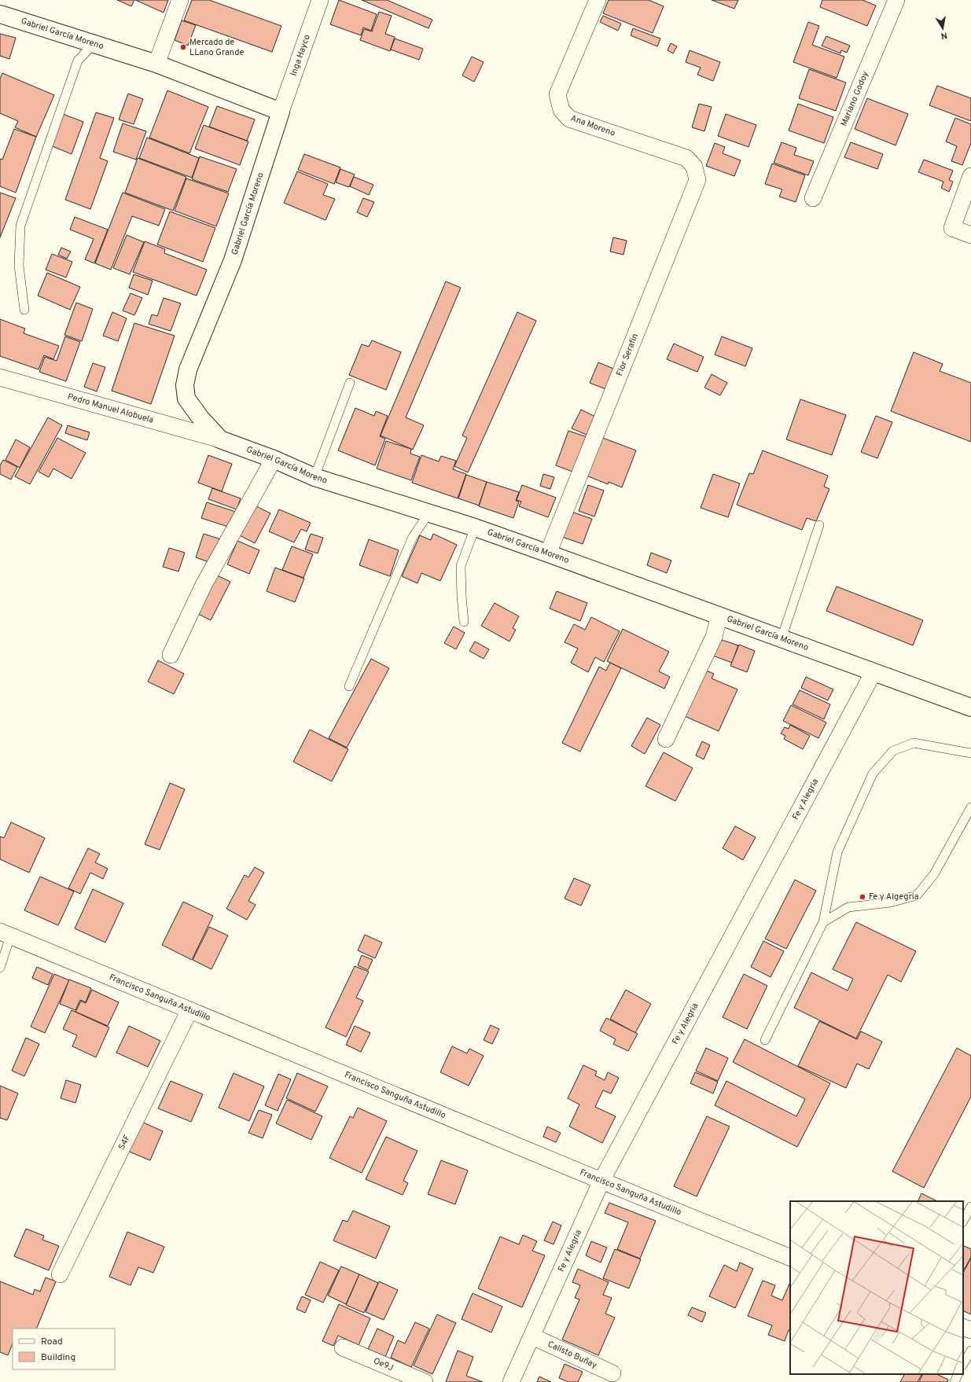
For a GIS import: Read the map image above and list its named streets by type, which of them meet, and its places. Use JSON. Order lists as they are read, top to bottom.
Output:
{
  "streets": {
    "street": [
      "Gabriel García Moreno",
      "Inga Hayco",
      "Mariano Godoy",
      "Ana Moreno",
      "Flor Serafin",
      "Pedro Manuel Alobuela",
      "Fe y Alegria",
      "Francisco Sanguña Astudillo",
      "S4F",
      "Calisto Buñay",
      "Oe9J"
    ]
  },
  "crossings": [
    ["Gabriel García Moreno", "Inga Hayco"],
    ["Gabriel García Moreno", "Flor Serafin"],
    ["Gabriel García Moreno", "Pedro Manuel Alobuela"],
    ["Gabriel García Moreno", "Fe y Alegria"],
    ["Ana Moreno", "Flor Serafin"],
    ["Fe y Alegria", "Francisco Sanguña Astudillo"],
    ["Fe y Alegria", "Calisto Buñay"],
    ["Francisco Sanguña Astudillo", "S4F"]
  ],
  "places": ["Mercado de LLano Grande", "Fe y Algegria"],
  "legend": ["Road", "Building"],
  "north": "bottom"
}
